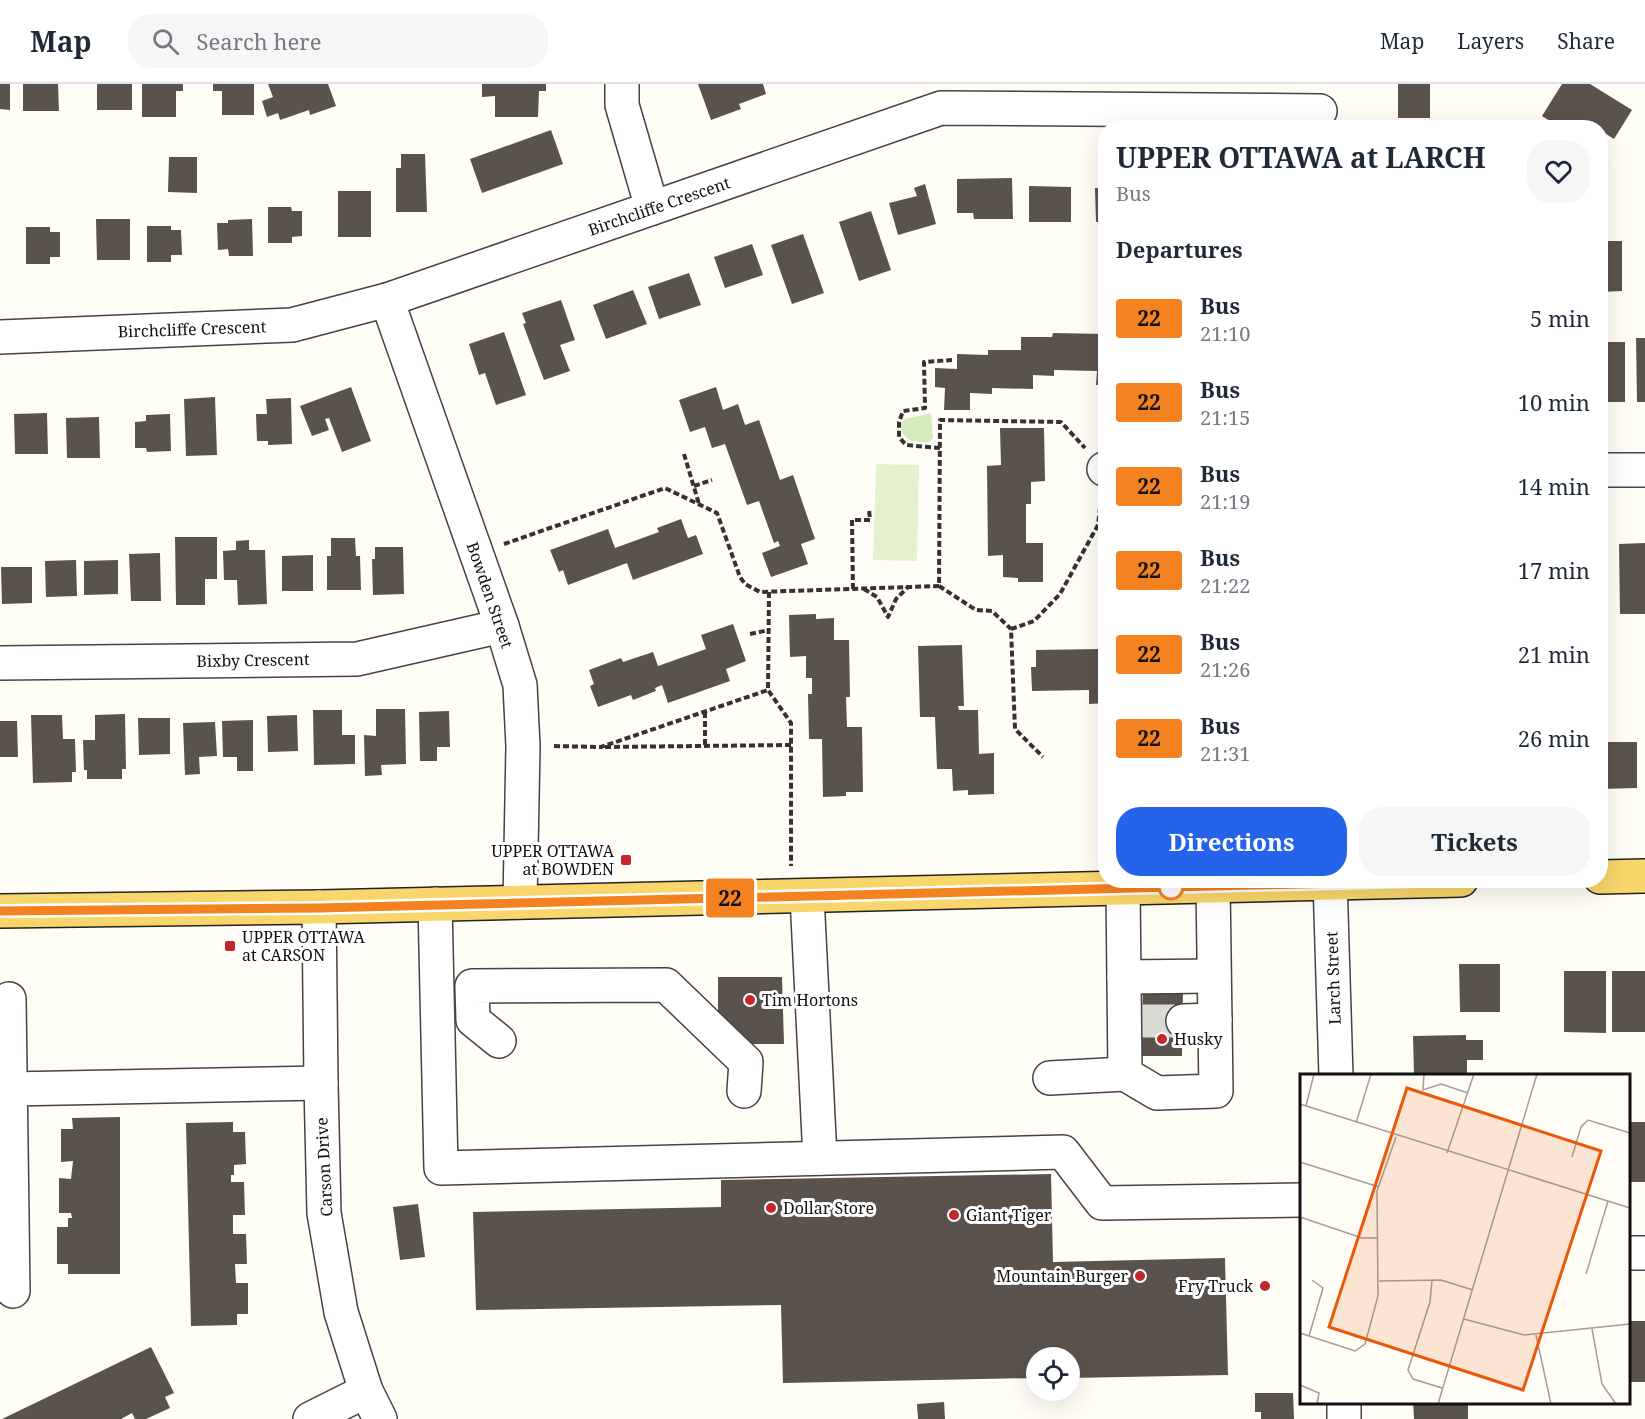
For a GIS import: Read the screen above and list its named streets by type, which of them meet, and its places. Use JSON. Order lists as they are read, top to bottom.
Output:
{
  "streets": {
    "street": [
      "Birchcliffe Crescent",
      "Bowden Street",
      "Bixby Crescent",
      "Larch Street",
      "Carson Drive"
    ]
  },
  "crossings": [
    ["Birchcliffe Crescent", "Bowden Street"],
    ["Bowden Street", "Bixby Crescent"]
  ],
  "places": {
    "transit": ["UPPER OTTAWA at BOWDEN", "UPPER OTTAWA at CARSON"],
    "other": [
      "Tim Hortons",
      "Husky",
      "Dollar Store",
      "Giant Tiger",
      "Mountain Burger",
      "Fry Truck"
    ]
  },
  "lines": ["bus line 22"],
  "page": {
    "header": "Map",
    "search": "Search here",
    "nav": ["Map", "Layers", "Share"],
    "on_map": "22",
    "heading": [
      ["UPPER OTTAWA at LARCH", "Bus"],
      "Departures"
    ],
    "list": [
      {
        "mark": "22",
        "name": "Bus",
        "note": "21:10",
        "value": "5 min"
      },
      {
        "mark": "22",
        "name": "Bus",
        "note": "21:15",
        "value": "10 min"
      },
      {
        "mark": "22",
        "name": "Bus",
        "note": "21:19",
        "value": "14 min"
      },
      {
        "mark": "22",
        "name": "Bus",
        "note": "21:22",
        "value": "17 min"
      },
      {
        "mark": "22",
        "name": "Bus",
        "note": "21:26",
        "value": "21 min"
      },
      {
        "mark": "22",
        "name": "Bus",
        "note": "21:31",
        "value": "26 min"
      }
    ],
    "buttons": ["Directions", "Tickets"]
  }
}
